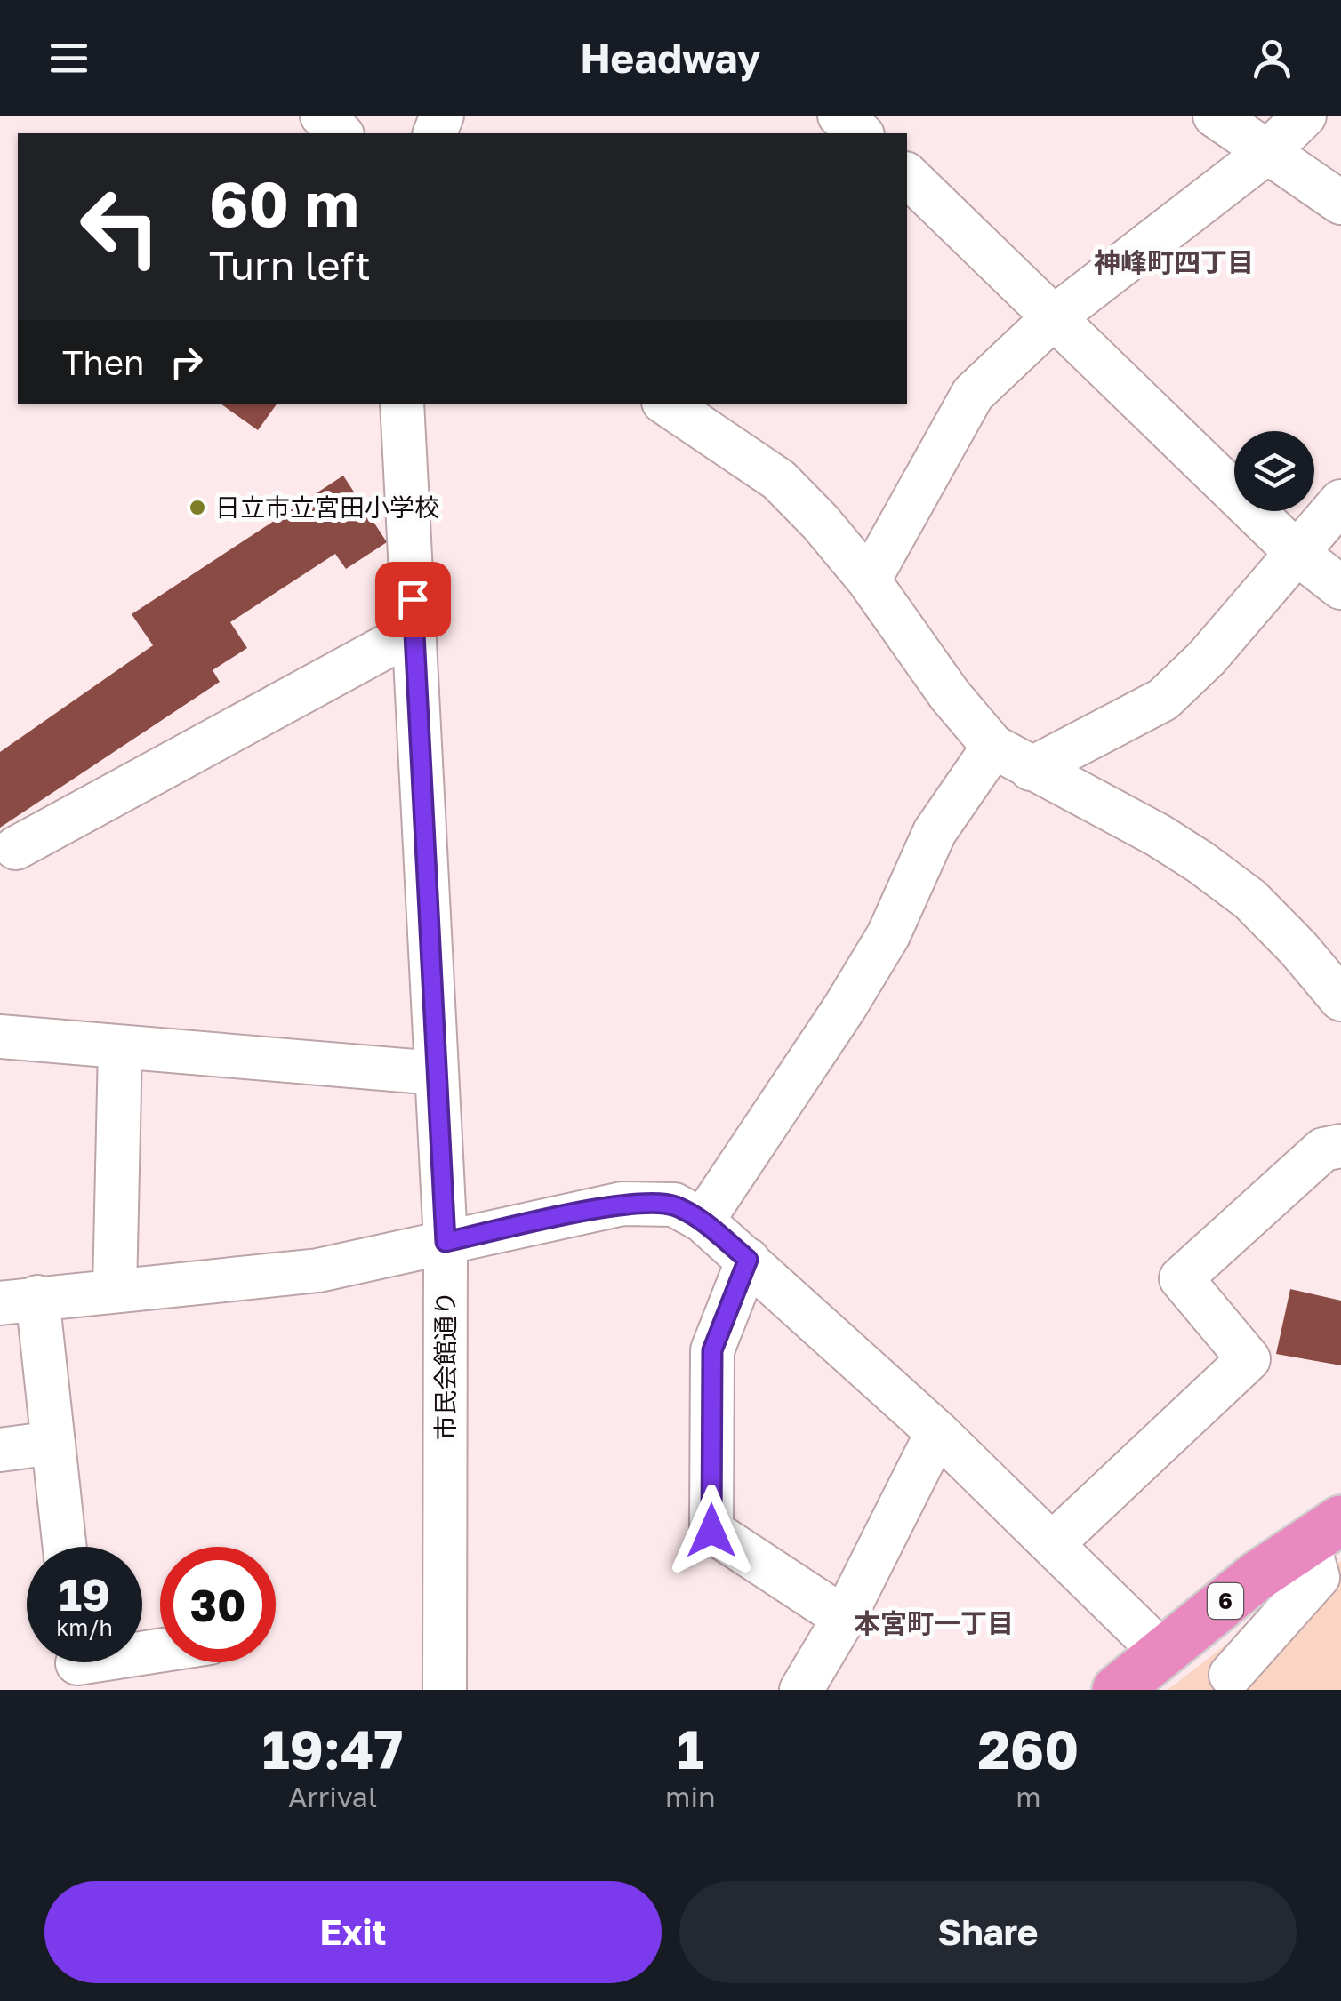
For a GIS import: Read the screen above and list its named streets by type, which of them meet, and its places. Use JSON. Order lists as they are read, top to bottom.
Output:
{
  "streets": {
    "highway": ["6"],
    "street": ["市民会館通り"]
  },
  "districts": ["神峰町四丁目", "本宮町一丁目"],
  "places": ["日立市立宮田小学校"],
  "page": {
    "header": "Headway",
    "turn": ["60 m", "Turn left"],
    "then": "Then",
    "speed": "19 km/h",
    "limit": "30",
    "eta": [
      "19:47",
      "Arrival",
      "1",
      "min",
      "260",
      "m"
    ],
    "buttons": ["Exit", "Share"]
  }
}
